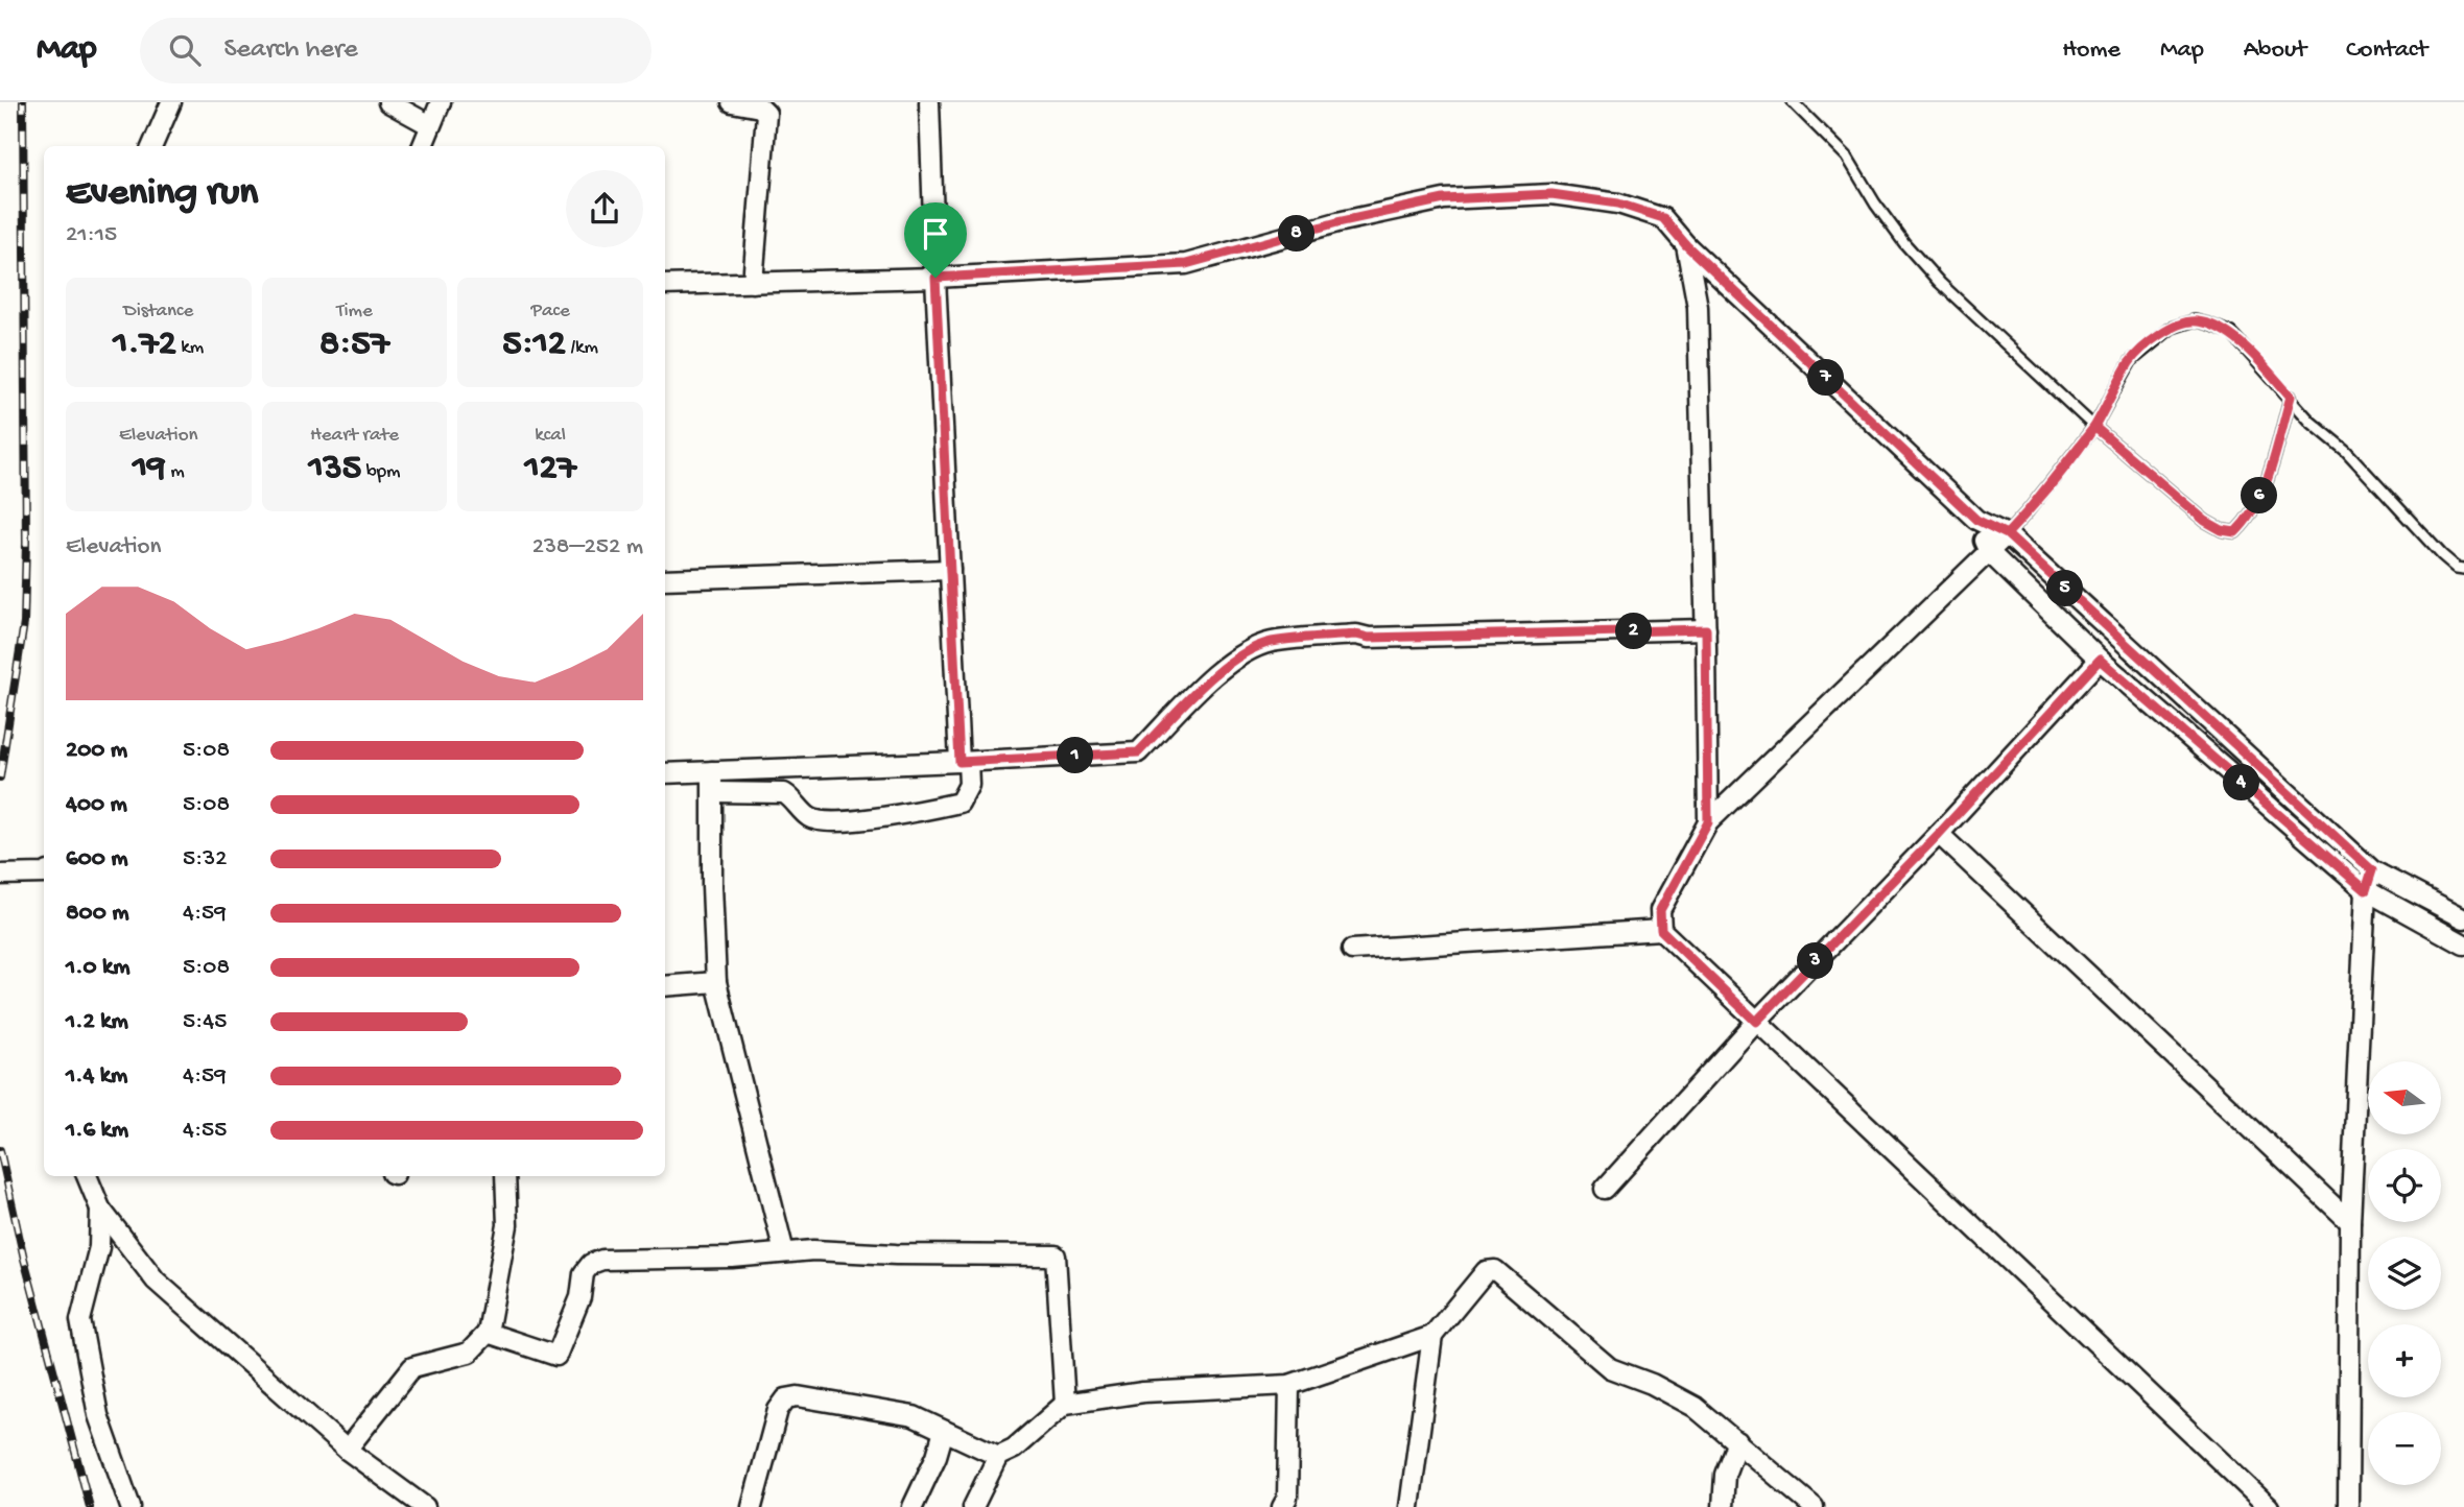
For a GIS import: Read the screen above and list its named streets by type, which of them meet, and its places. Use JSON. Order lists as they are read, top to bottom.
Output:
{
  "north": "left",
  "page": {
    "header": "Map",
    "search": "Search here",
    "nav": [
      "Home",
      "Map",
      "About",
      "Contact"
    ],
    "heading": ["Evening run", "21:15"],
    "pins": [
      "8",
      "7",
      "6",
      "5",
      "2",
      "1",
      "4",
      "3"
    ],
    "stats": [
      ["Distance", "1.72 km"],
      ["Time", "8:57"],
      ["Pace", "5:12 /km"],
      ["Elevation", "19 m"],
      ["Heart rate", "135 bpm"],
      ["kcal", "127"]
    ],
    "chart": ["Elevation", "238–252 m"],
    "list": [
      {
        "name": "200 m",
        "note": "5:08"
      },
      {
        "name": "400 m",
        "note": "5:08"
      },
      {
        "name": "600 m",
        "note": "5:32"
      },
      {
        "name": "800 m",
        "note": "4:59"
      },
      {
        "name": "1.0 km",
        "note": "5:08"
      },
      {
        "name": "1.2 km",
        "note": "5:45"
      },
      {
        "name": "1.4 km",
        "note": "4:59"
      },
      {
        "name": "1.6 km",
        "note": "4:55"
      }
    ],
    "map_buttons": ["+", "−"]
  }
}
